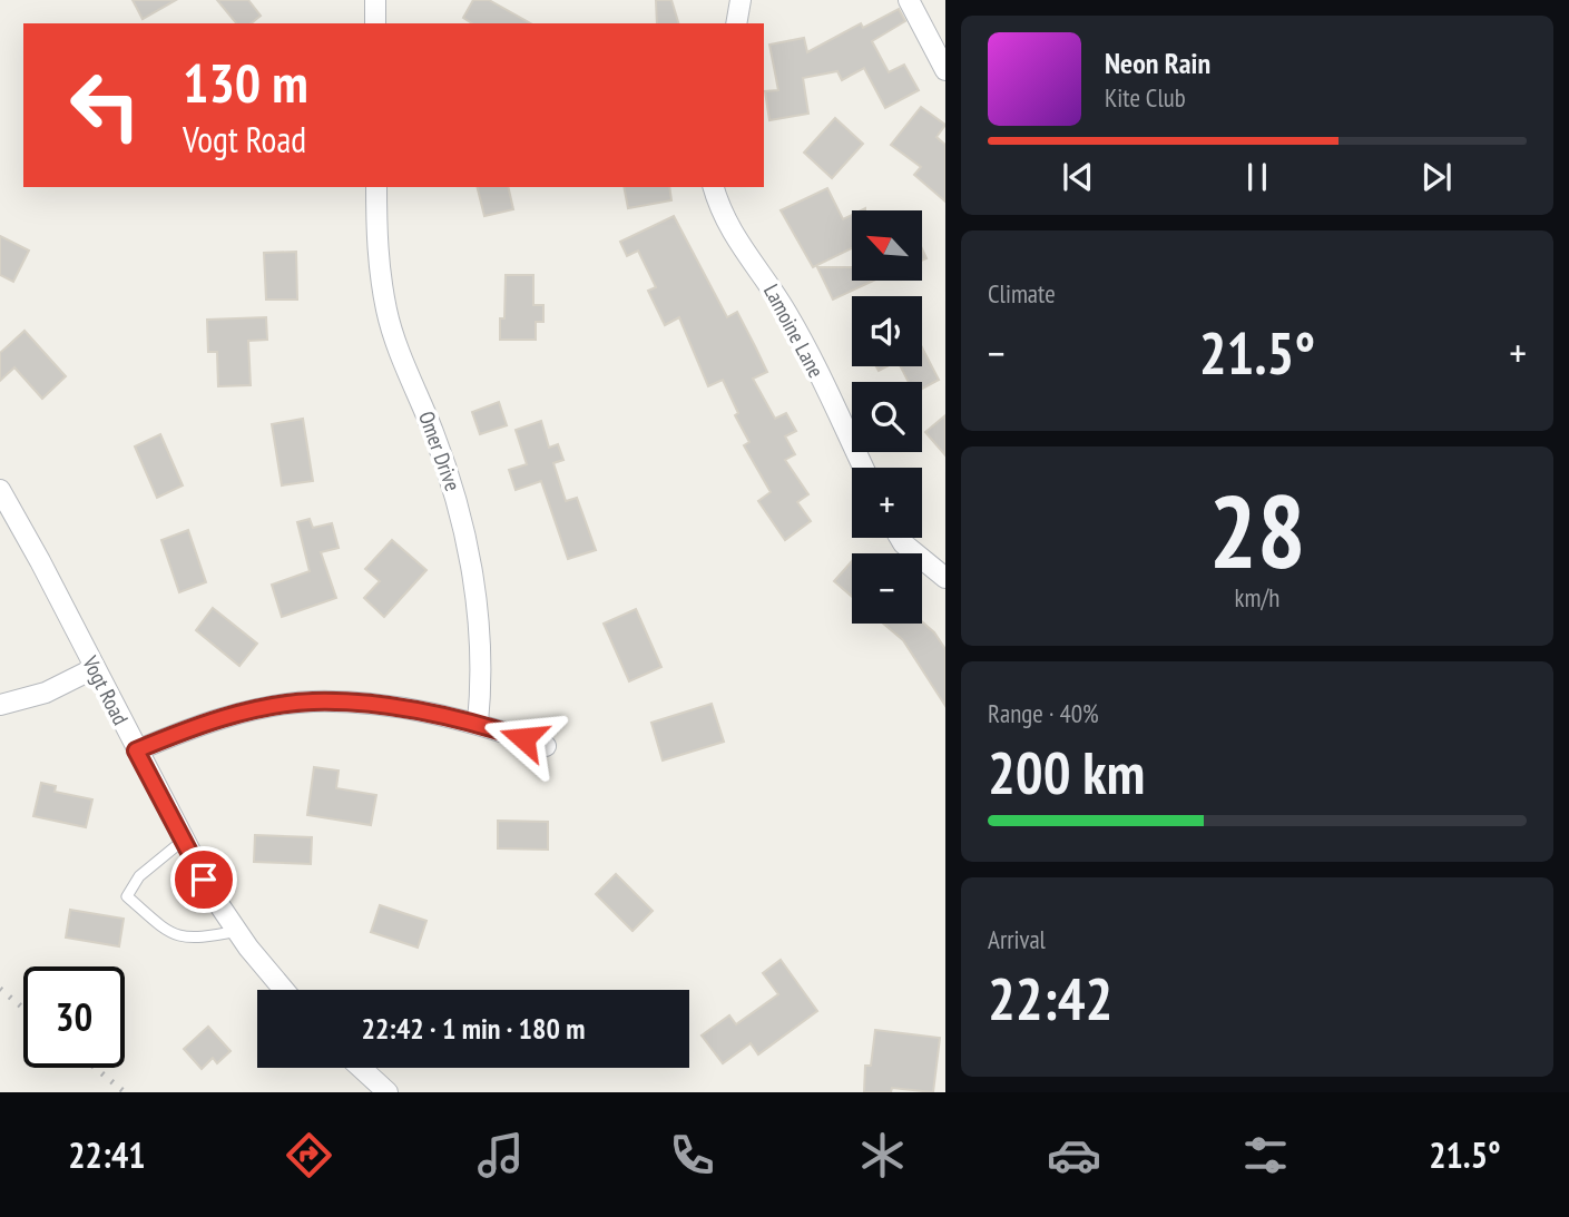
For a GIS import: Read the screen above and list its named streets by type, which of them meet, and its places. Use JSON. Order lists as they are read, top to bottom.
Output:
{
  "streets": {
    "street": ["Lamoine Lane", "Omer Drive", "Vogt Road"]
  },
  "north": "top left",
  "page": {
    "turn": ["130 m", "Vogt Road"],
    "song": ["Neon Rain", "Kite Club"],
    "map_buttons": ["+", "−"],
    "tile": [
      "Climate",
      ["28", "km/h"],
      ["Range · 40%", "200 km"],
      ["Arrival", "22:42"]
    ],
    "heat": ["−", "21.5°", "+"],
    "limit": "30",
    "trip": "22:42 · 1 min · 180 m",
    "tabs": ["22:41", "21.5°"]
  }
}
